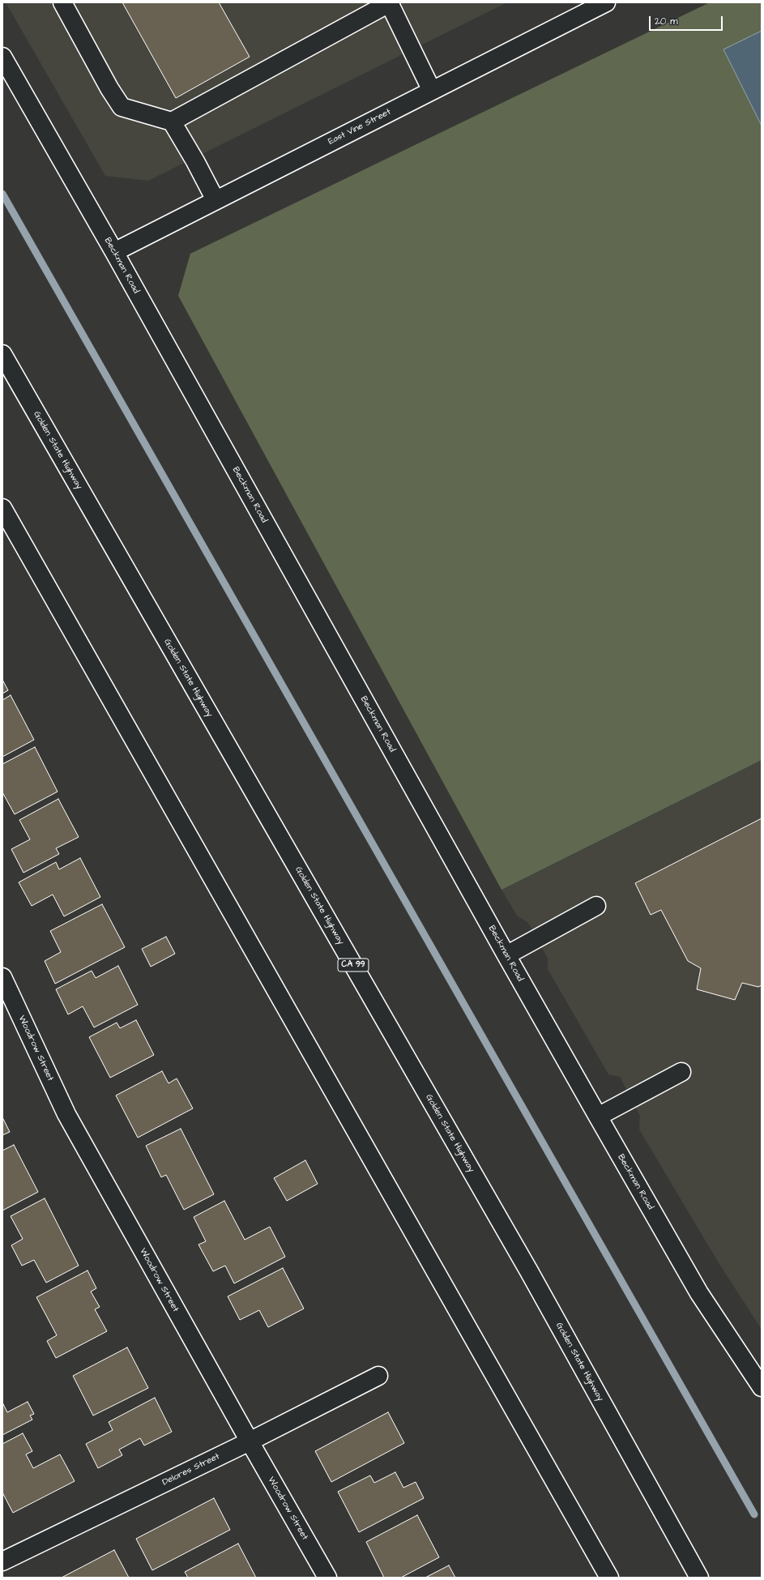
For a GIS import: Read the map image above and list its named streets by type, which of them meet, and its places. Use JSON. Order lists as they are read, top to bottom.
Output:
{
  "streets": {
    "main road": [
      "East Vine Street",
      "Beckman Road",
      "Golden State Highway",
      "CA 99",
      "Woodrow Street",
      "Delores Street"
    ]
  },
  "crossings": [
    ["East Vine Street", "Beckman Road"],
    ["Woodrow Street", "Delores Street"]
  ],
  "scale_bar": "20 m"
}
